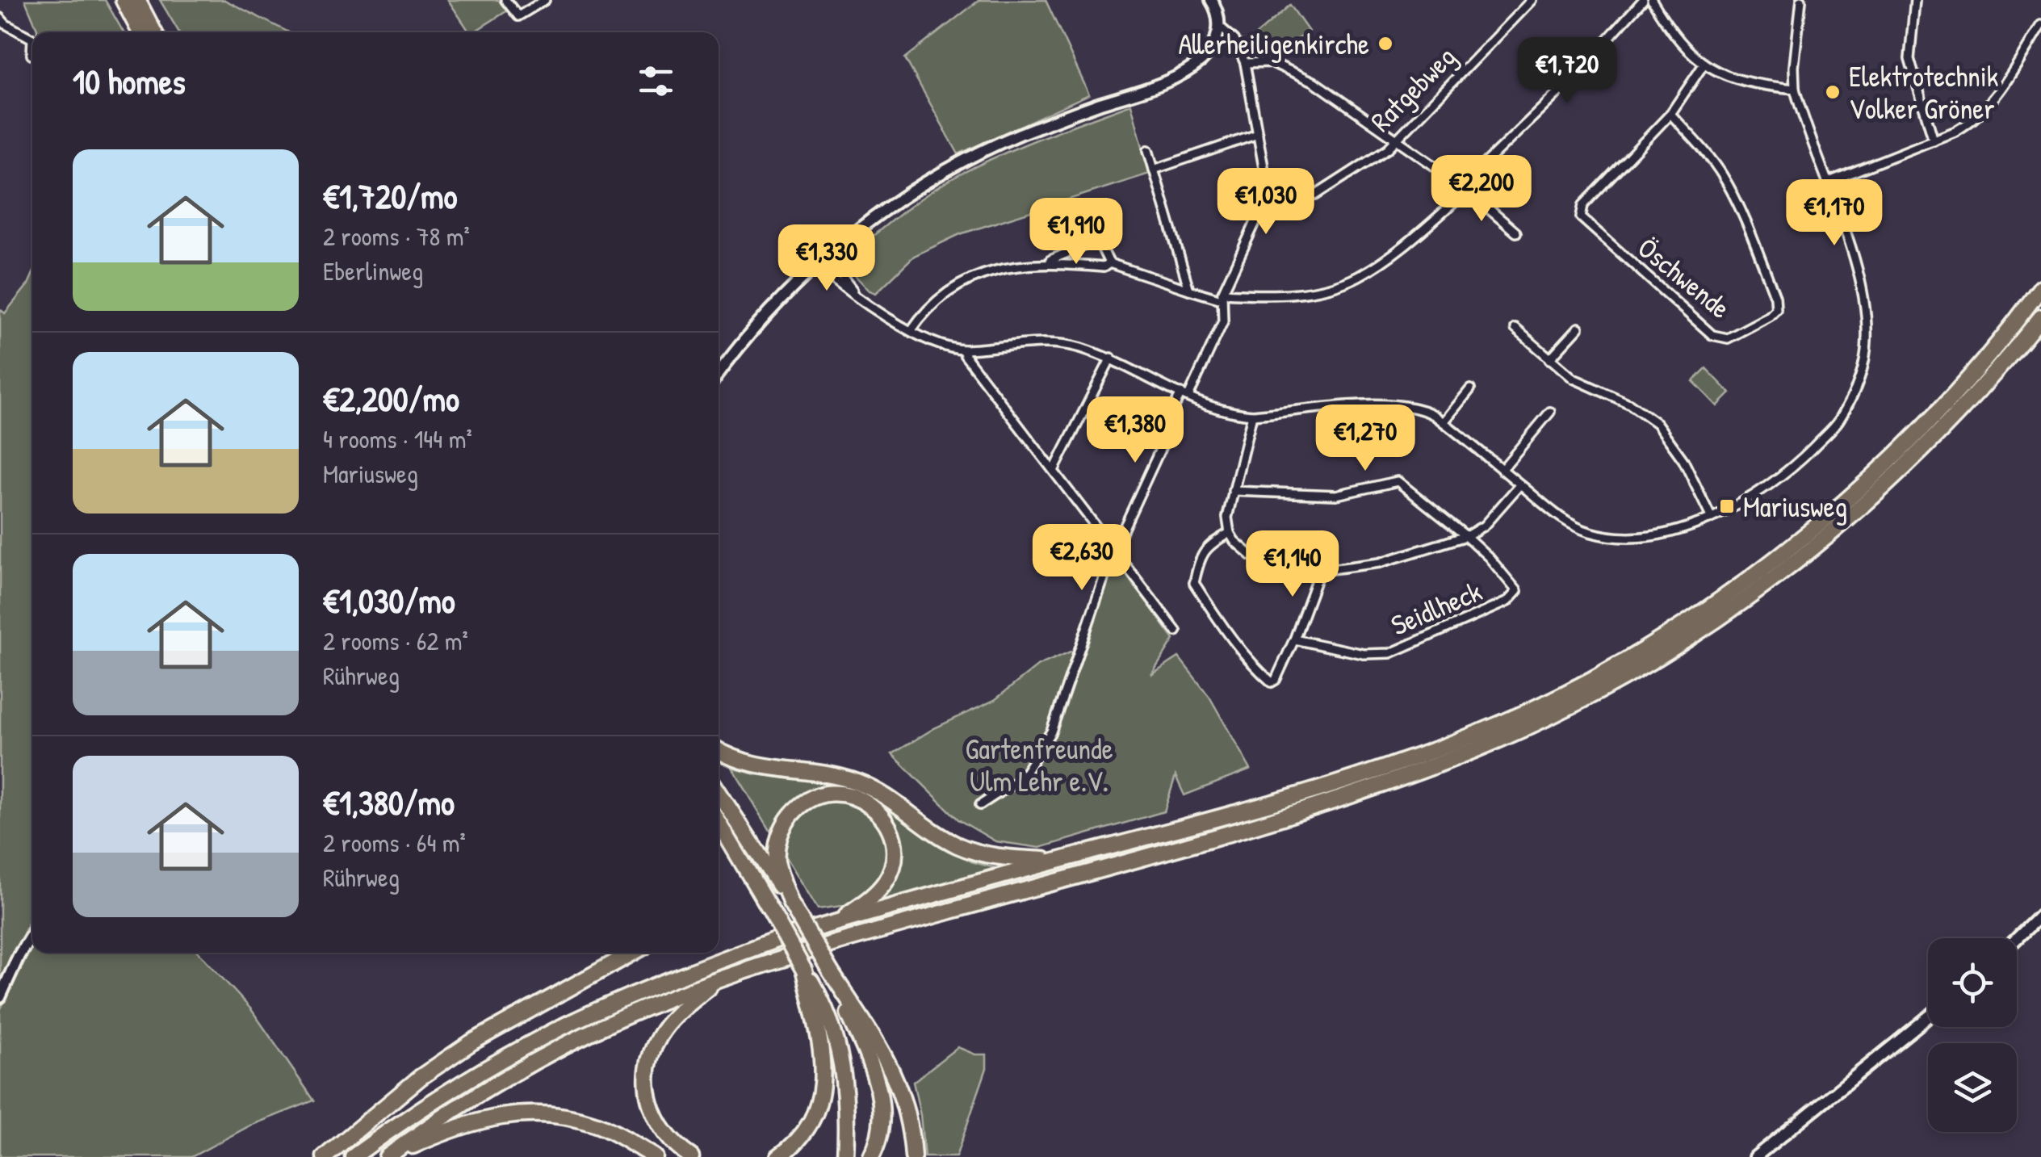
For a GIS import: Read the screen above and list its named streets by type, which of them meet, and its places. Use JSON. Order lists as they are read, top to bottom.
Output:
{
  "streets": {
    "street": ["Ratgebweg", "Öschwende", "Seidlheck"]
  },
  "parks": ["Gartenfreunde Ulm Lehr e.V."],
  "places": {
    "other": ["Allerheiligenkirche", "Elektrotechnik Volker Gröner"],
    "transit": ["Mariusweg"]
  },
  "page": {
    "heading": "10 homes",
    "price": [
      "€1,720",
      "€2,200",
      "€1,030",
      "€1,170",
      "€1,910",
      "€1,330",
      "€1,380",
      "€1,270",
      "€2,630",
      "€1,140"
    ],
    "list": [
      {
        "name": "€1,720/mo",
        "note": "2 rooms · 78 m² · Eberlinweg"
      },
      {
        "name": "€2,200/mo",
        "note": "4 rooms · 144 m² · Mariusweg"
      },
      {
        "name": "€1,030/mo",
        "note": "2 rooms · 62 m² · Rührweg"
      },
      {
        "name": "€1,380/mo",
        "note": "2 rooms · 64 m² · Rührweg"
      }
    ]
  }
}
